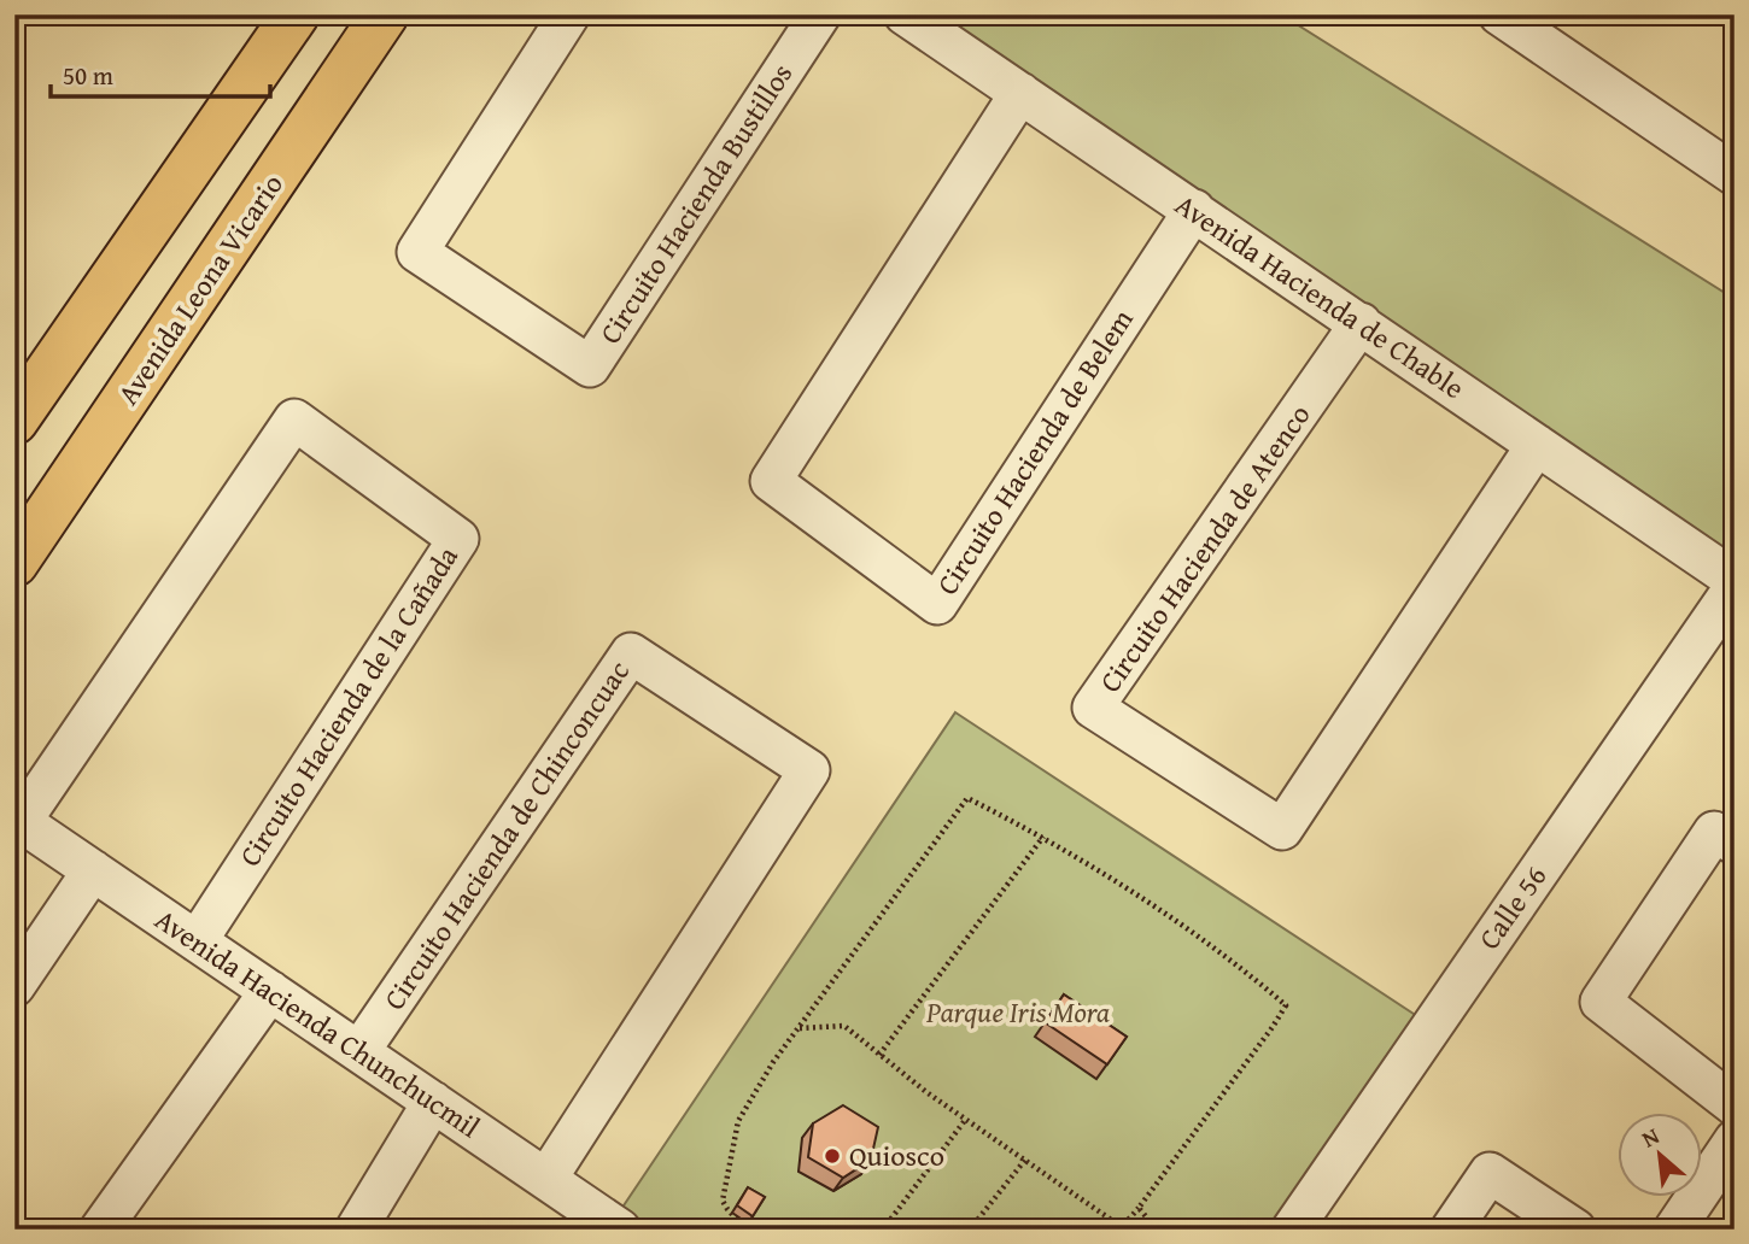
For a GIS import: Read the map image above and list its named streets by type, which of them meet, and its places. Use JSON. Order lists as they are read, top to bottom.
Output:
{
  "streets": {
    "main road": ["Avenida Leona Vicario"],
    "street": [
      "Circuito Hacienda Bustillos",
      "Avenida Hacienda de Chable",
      "Circuito Hacienda de Belem",
      "Circuito Hacienda de Atenco",
      "Circuito Hacienda de la Cañada",
      "Circuito Hacienda de Chinconcuac",
      "Calle 56",
      "Avenida Hacienda Chunchucmil"
    ]
  },
  "crossings": [
    ["Avenida Hacienda de Chable", "Circuito Hacienda de Belem"],
    ["Avenida Hacienda de Chable", "Circuito Hacienda de Atenco"],
    ["Circuito Hacienda de la Cañada", "Avenida Hacienda Chunchucmil"],
    ["Circuito Hacienda de Chinconcuac", "Avenida Hacienda Chunchucmil"]
  ],
  "parks": ["Parque Iris Mora"],
  "places": ["Quiosco"],
  "scale_bar": "50 m",
  "north": "top left"
}
